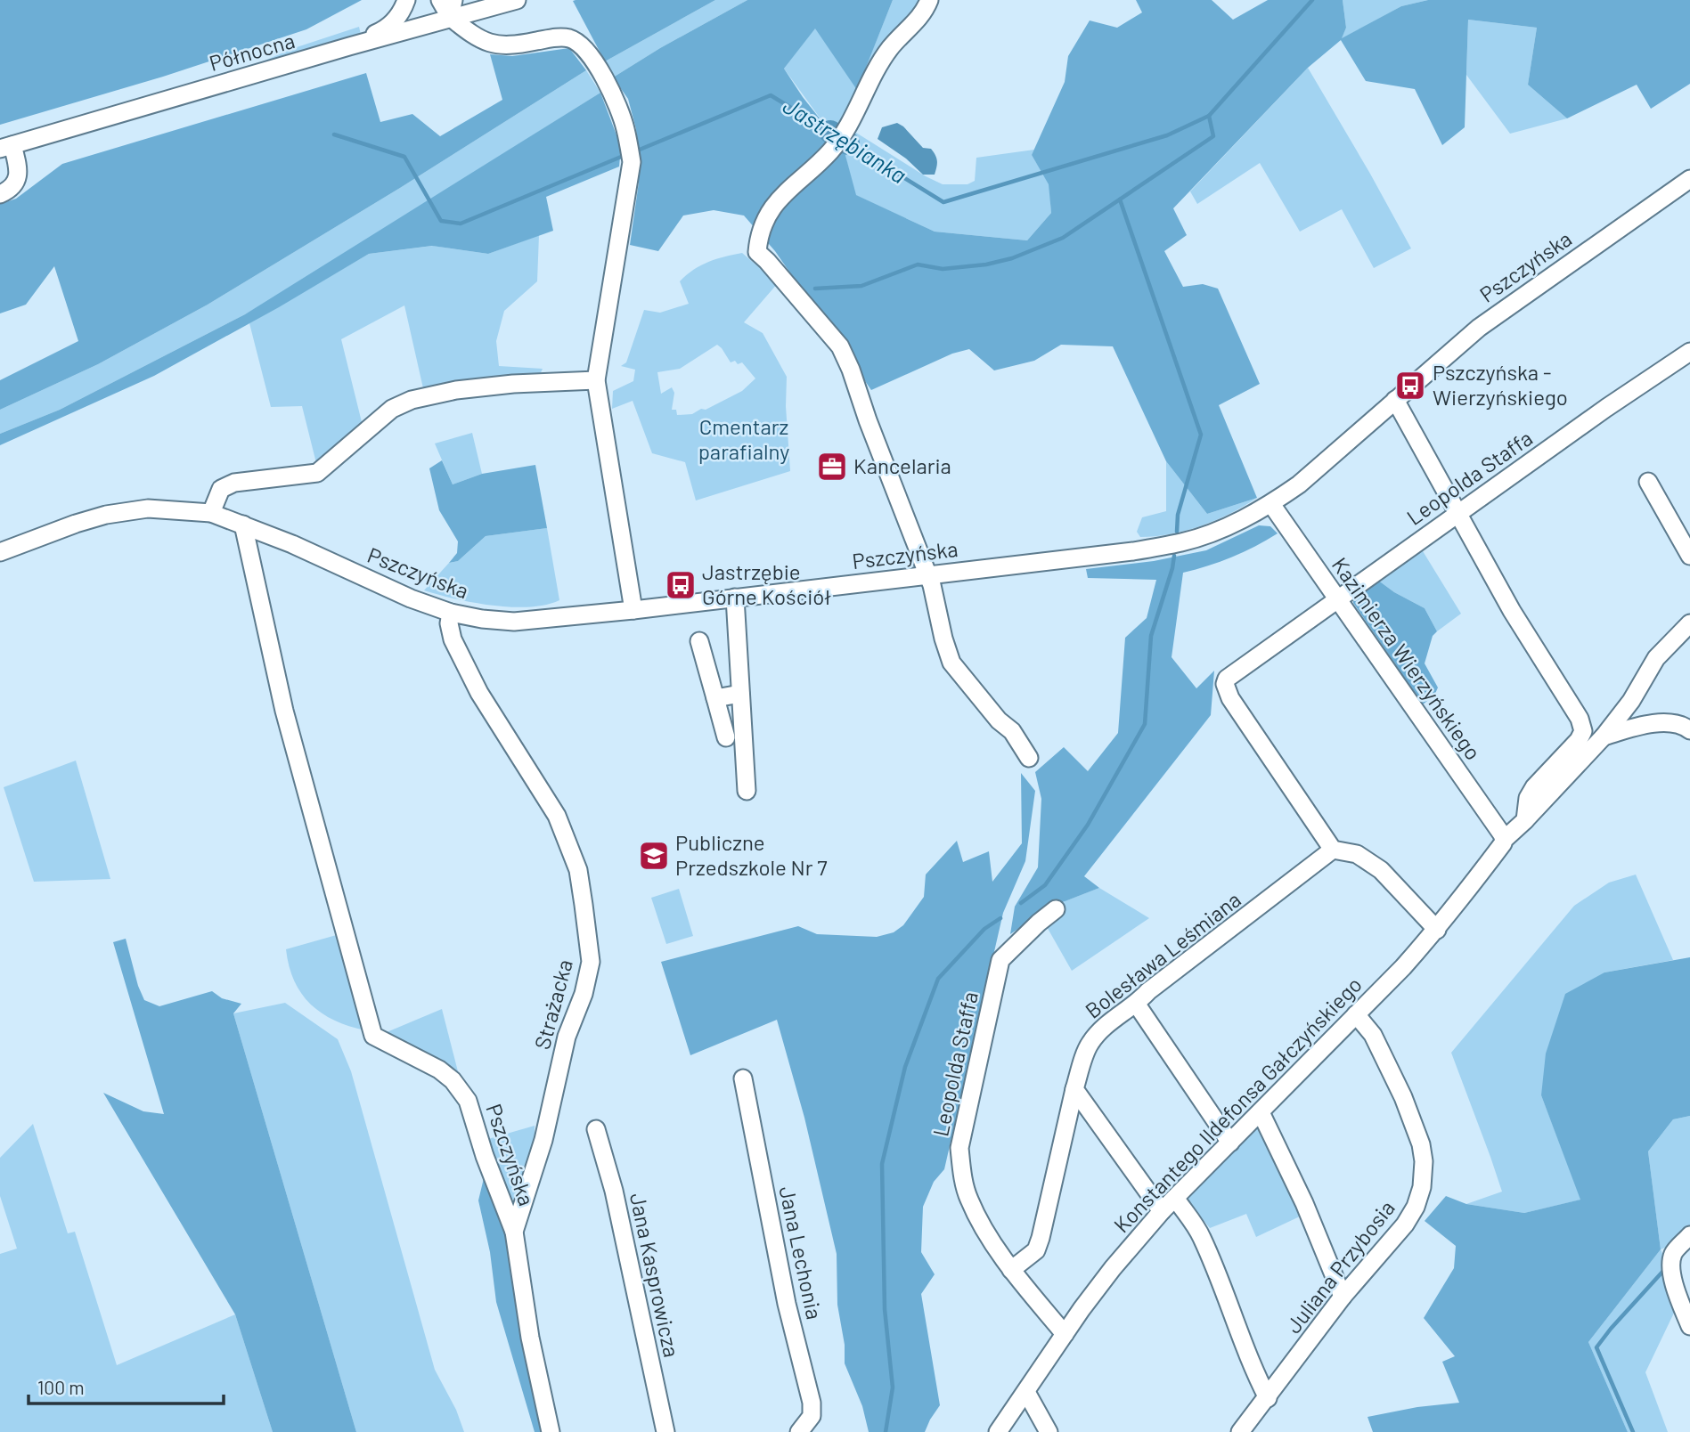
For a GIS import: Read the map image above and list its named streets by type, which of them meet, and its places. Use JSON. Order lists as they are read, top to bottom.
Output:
{
  "streets": {
    "street": [
      "Północna",
      "Pszczyńska",
      "Leopolda Staffa",
      "Kazimierza Wierzyńskiego",
      "Bolesława Leśmiana",
      "Strażacka",
      "Konstantego Ildefonsa Gałczyńskiego",
      "Jana Lechonia",
      "Juliana Przybosia",
      "Jana Kasprowicza"
    ]
  },
  "crossings": [
    ["Pszczyńska", "Kazimierza Wierzyńskiego"],
    ["Pszczyńska", "Strażacka"],
    ["Leopolda Staffa", "Kazimierza Wierzyńskiego"],
    ["Leopolda Staffa", "Bolesława Leśmiana"],
    ["Leopolda Staffa", "Konstantego Ildefonsa Gałczyńskiego"],
    ["Kazimierza Wierzyńskiego", "Konstantego Ildefonsa Gałczyńskiego"],
    ["Konstantego Ildefonsa Gałczyńskiego", "Juliana Przybosia"]
  ],
  "water": ["Jastrzębianka"],
  "parks": ["Cmentarz parafialny"],
  "places": {
    "bus stop": ["Pszczyńska - Wierzyńskiego", "Jastrzębie Górne Kościół"],
    "office": ["Kancelaria"],
    "school or university": ["Publiczne Przedszkole Nr 7"]
  },
  "scale_bar": "100 m"
}
